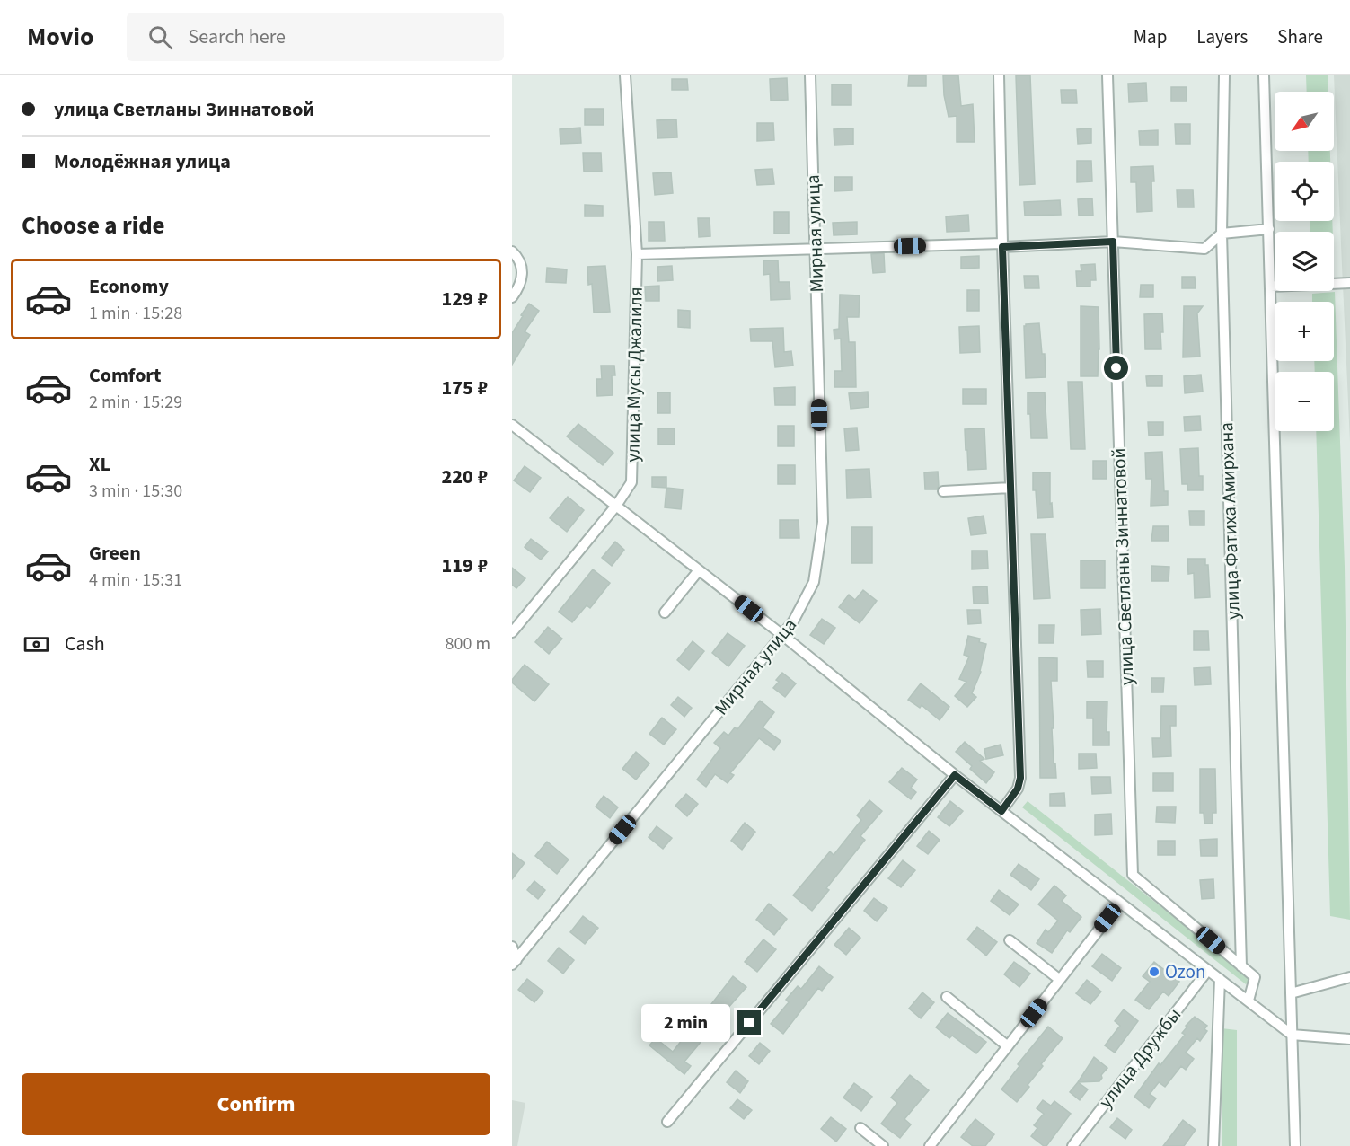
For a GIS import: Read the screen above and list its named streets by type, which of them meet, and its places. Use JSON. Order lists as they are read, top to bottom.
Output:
{
  "streets": {
    "street": [
      "Мирная улица",
      "улица Мусы Джалиля",
      "улица Фатиха Амирхана",
      "улица Светланы Зиннатовой",
      "улица Дружбы"
    ]
  },
  "crossings": [
    ["улица Фатиха Амирхана", "улица Светланы Зиннатовой"]
  ],
  "places": ["Ozon"],
  "north": "bottom left",
  "page": {
    "header": "Movio",
    "search": "Search here",
    "nav": ["Map", "Layers", "Share"],
    "banner": ["улица Светланы Зиннатовой", "Молодёжная улица"],
    "map_buttons": ["+", "−"],
    "heading": "Choose a ride",
    "list": [
      {
        "name": "Economy",
        "note": "1 min · 15:28",
        "value": "129 ₽"
      },
      {
        "name": "Comfort",
        "note": "2 min · 15:29",
        "value": "175 ₽"
      },
      {
        "name": "XL",
        "note": "3 min · 15:30",
        "value": "220 ₽"
      },
      {
        "name": "Green",
        "note": "4 min · 15:31",
        "value": "119 ₽"
      }
    ],
    "pay": ["Cash", "800 m"],
    "bubble": "2 min",
    "buttons": "Confirm"
  }
}
